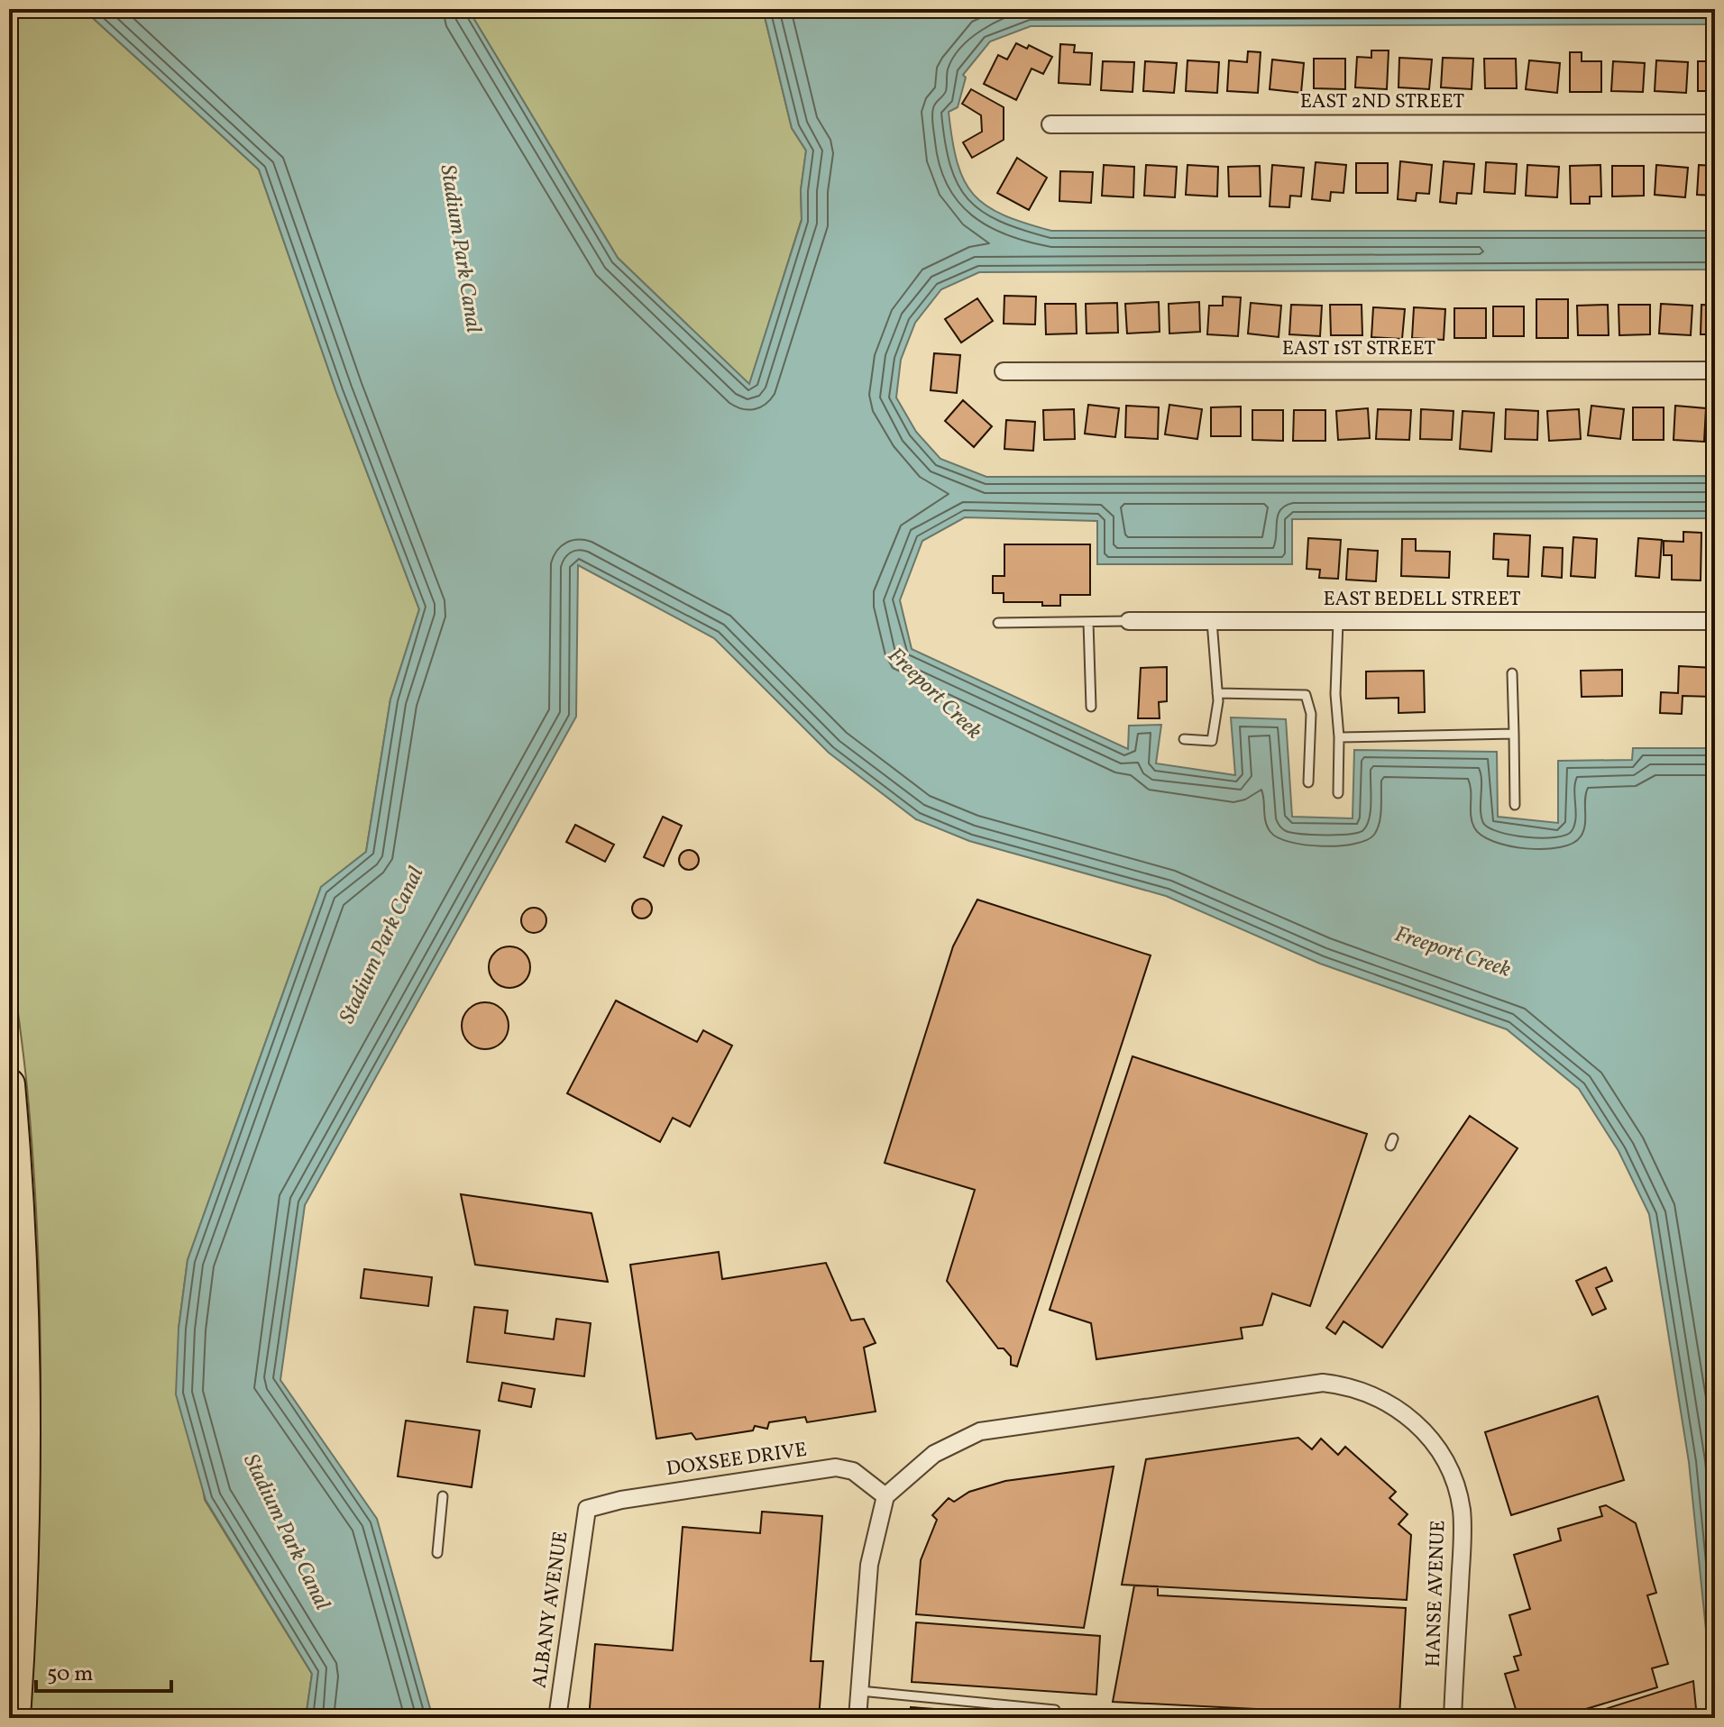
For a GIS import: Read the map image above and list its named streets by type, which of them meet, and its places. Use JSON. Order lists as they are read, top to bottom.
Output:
{
  "streets": {
    "street": [
      "EAST 2ND STREET",
      "EAST 1ST STREET",
      "EAST BEDELL STREET",
      "DOXSEE DRIVE",
      "HANSE AVENUE",
      "ALBANY AVENUE"
    ]
  },
  "crossings": [
    ["DOXSEE DRIVE", "HANSE AVENUE"],
    ["DOXSEE DRIVE", "ALBANY AVENUE"]
  ],
  "water": ["Stadium Park Canal", "Freeport Creek"],
  "scale_bar": "50 m"
}
